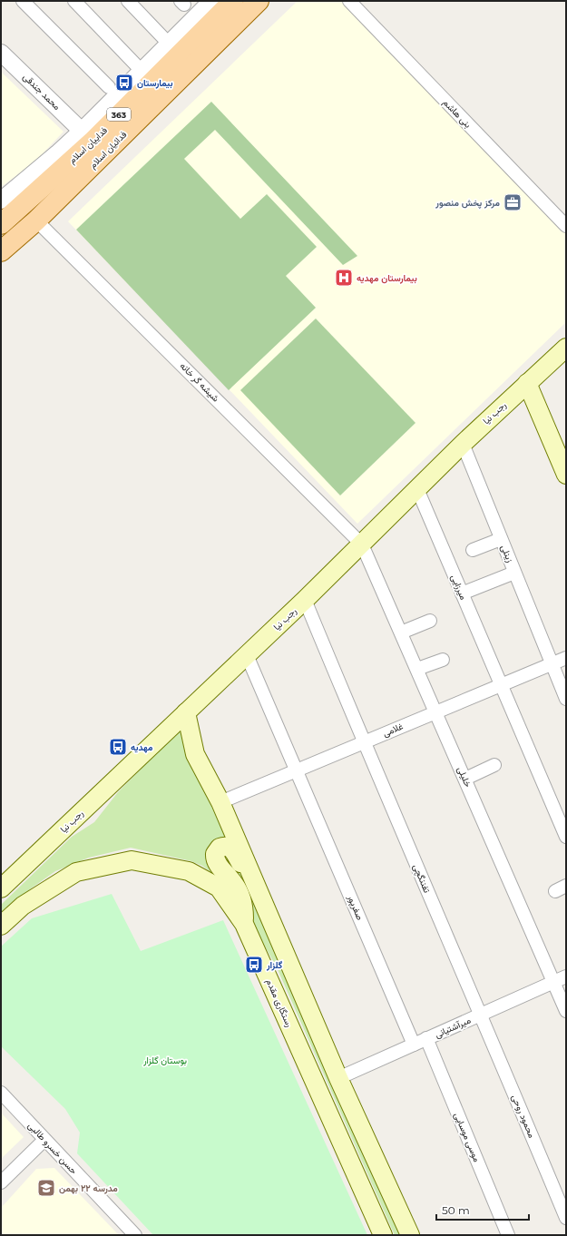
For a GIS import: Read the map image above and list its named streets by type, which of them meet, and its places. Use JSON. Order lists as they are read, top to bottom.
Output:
{
  "streets": {
    "main road": [
      "363",
      "فداییان اسلام",
      "فدائیان اسلام",
      "رجب نیا",
      "رستگاری مقدم"
    ],
    "street": [
      "محمد جندقی",
      "بنی هاشم",
      "شیشه گر خانه",
      "زینلی",
      "میرزایی",
      "غلامی",
      "خلیلی",
      "تفننگچی",
      "صفرپور",
      "میرآشتیانی",
      "محمود روحی",
      "موسی موسایی",
      "حسن خسرو طالبی"
    ]
  },
  "crossings": [
    ["محمد جندقی", "فداییان اسلام"],
    ["فدائیان اسلام", "شیشه گر خانه"],
    ["شیشه گر خانه", "رجب نیا"],
    ["شیشه گر خانه", "خلیلی"],
    ["رجب نیا", "زینلی"],
    ["رجب نیا", "میرزایی"],
    ["رجب نیا", "خلیلی"],
    ["رجب نیا", "تفننگچی"],
    ["رجب نیا", "صفرپور"],
    ["زینلی", "غلامی"],
    ["میرزایی", "غلامی"],
    ["غلامی", "خلیلی"],
    ["غلامی", "تفننگچی"],
    ["غلامی", "صفرپور"],
    ["خلیلی", "میرآشتیانی"],
    ["تفننگچی", "میرآشتیانی"],
    ["تفننگچی", "محمود روحی"],
    ["صفرپور", "میرآشتیانی"],
    ["میرآشتیانی", "محمود روحی"],
    ["میرآشتیانی", "موسی موسایی"]
  ],
  "parks": ["بوستان گلزار"],
  "places": {
    "bus stop": ["بیمارستان", "مهدیه", "گلزار"],
    "office": ["مركز پخش منصور"],
    "hospital": ["بیمارستان مهدیه"],
    "school or university": ["مدرسه ۲۲ بهمن"]
  },
  "scale_bar": "50 m"
}
